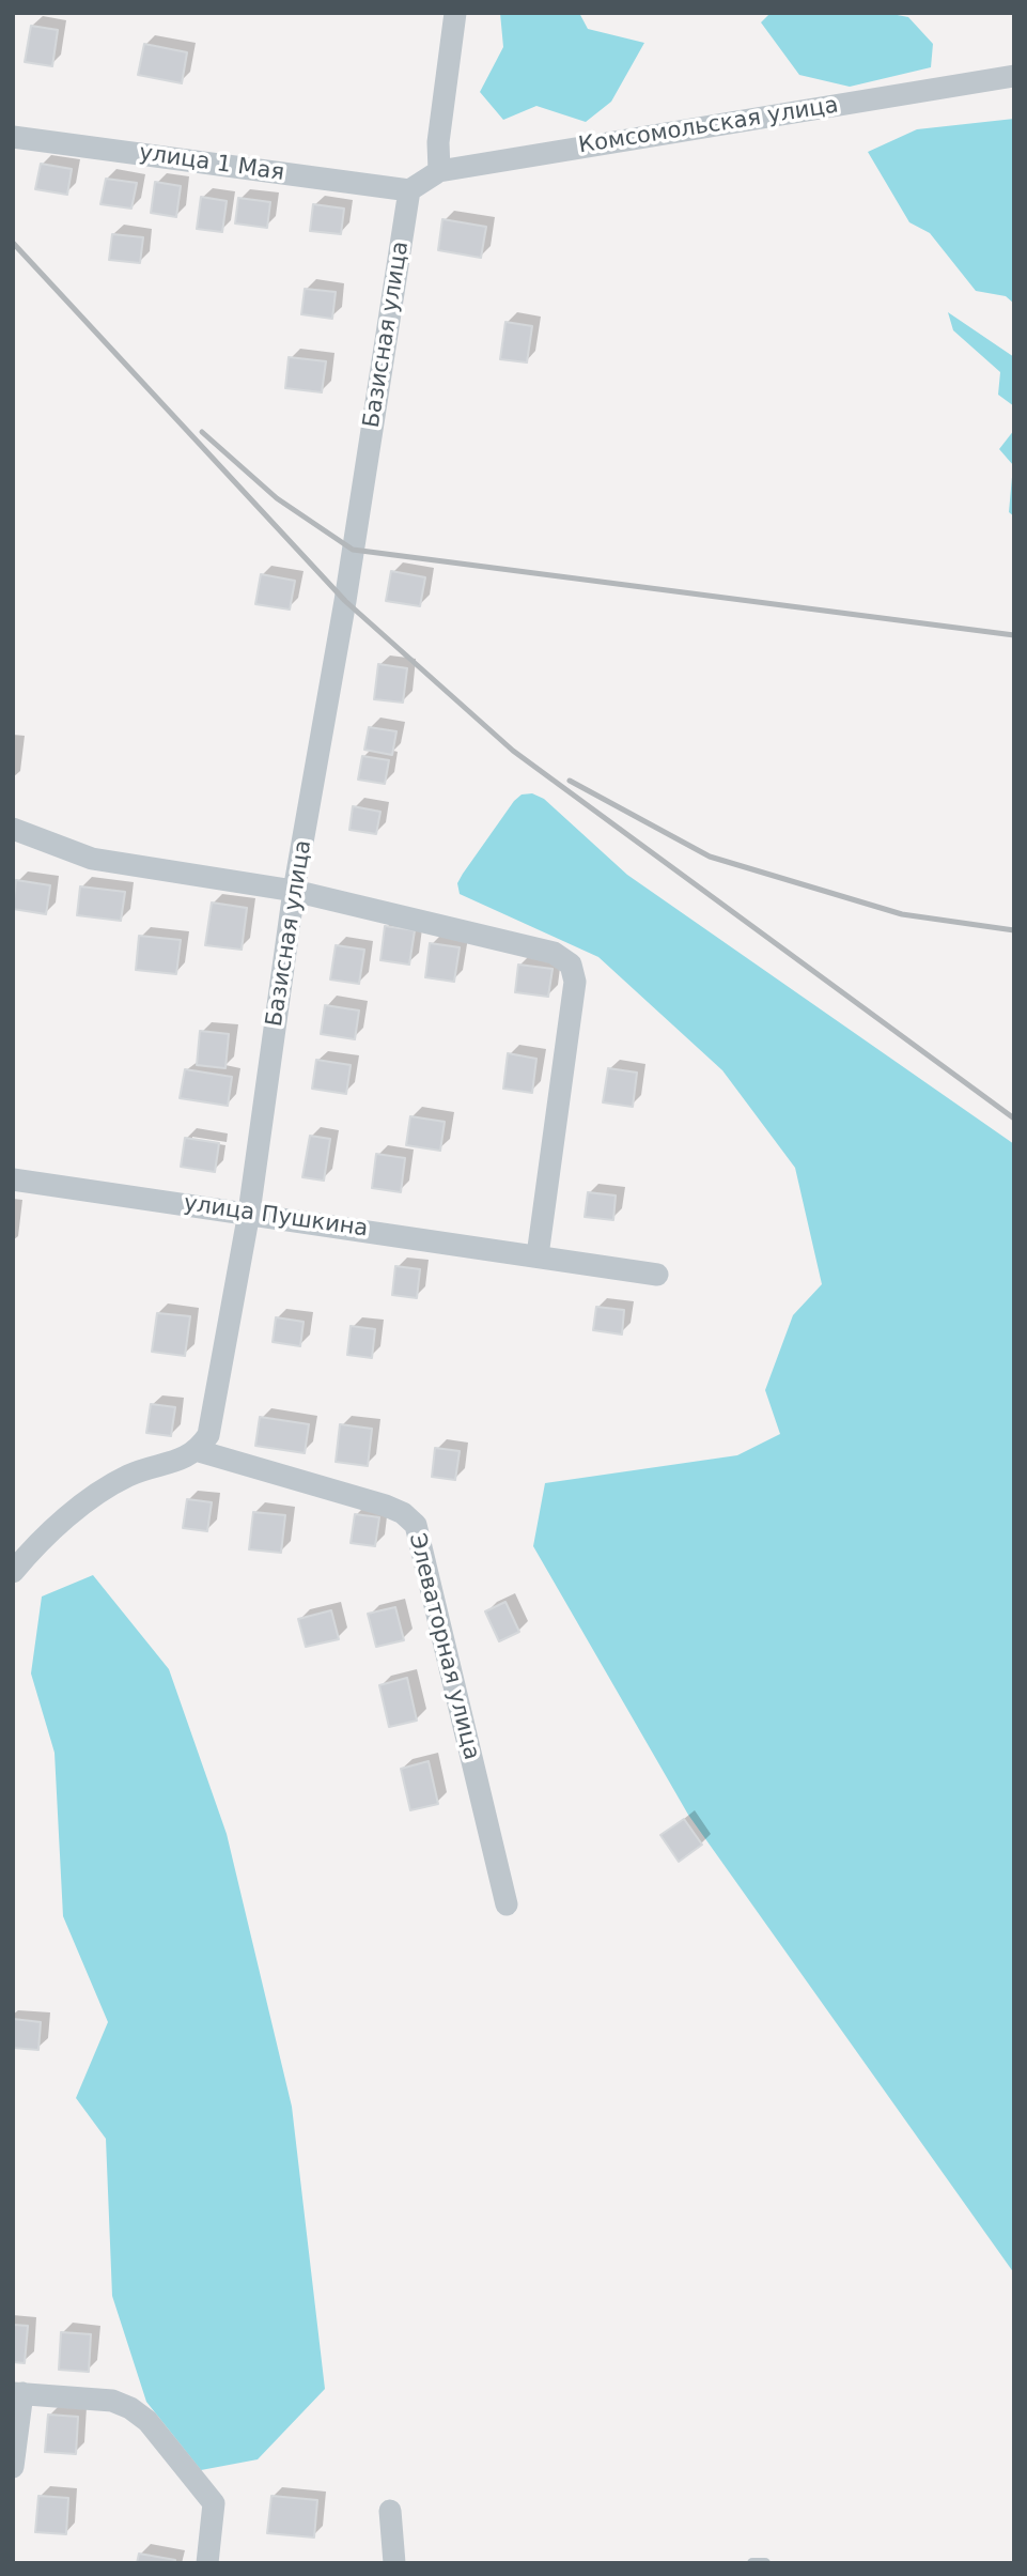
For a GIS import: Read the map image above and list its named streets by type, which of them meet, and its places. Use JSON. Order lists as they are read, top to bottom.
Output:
{
  "streets": {
    "street": [
      "Комсомольская улица",
      "улица 1 Мая",
      "Базисная улица",
      "улица Пушкина",
      "Элеваторная улица"
    ]
  },
  "crossings": [
    ["Комсомольская улица", "улица 1 Мая"],
    ["Комсомольская улица", "Базисная улица"],
    ["улица 1 Мая", "Базисная улица"],
    ["Базисная улица", "улица Пушкина"],
    ["Базисная улица", "Элеваторная улица"]
  ]
}
